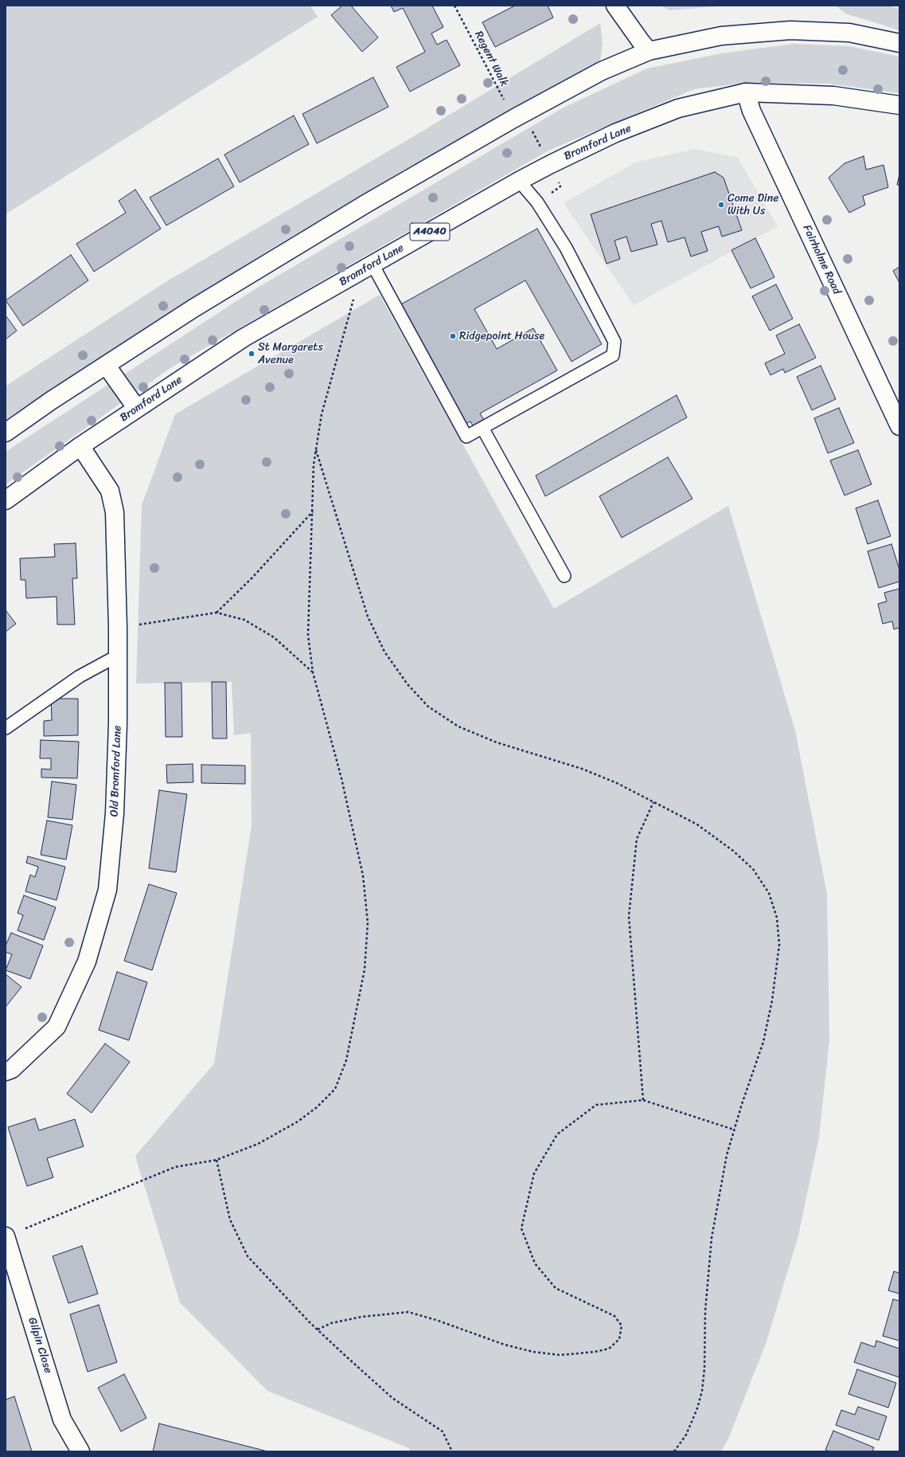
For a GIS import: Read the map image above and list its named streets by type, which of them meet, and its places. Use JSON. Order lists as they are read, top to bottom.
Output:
{
  "streets": {
    "main road": [
      "Bromford Lane",
      "A4040",
      "Fairholme Road",
      "Old Bromford Lane",
      "Gilpin Close"
    ],
    "path": ["Regent Walk"]
  },
  "crossings": [
    ["Bromford Lane", "Fairholme Road"],
    ["Bromford Lane", "Old Bromford Lane"]
  ],
  "places": ["Come Dine With Us", "Ridgepoint House", "St Margarets Avenue"]
}
